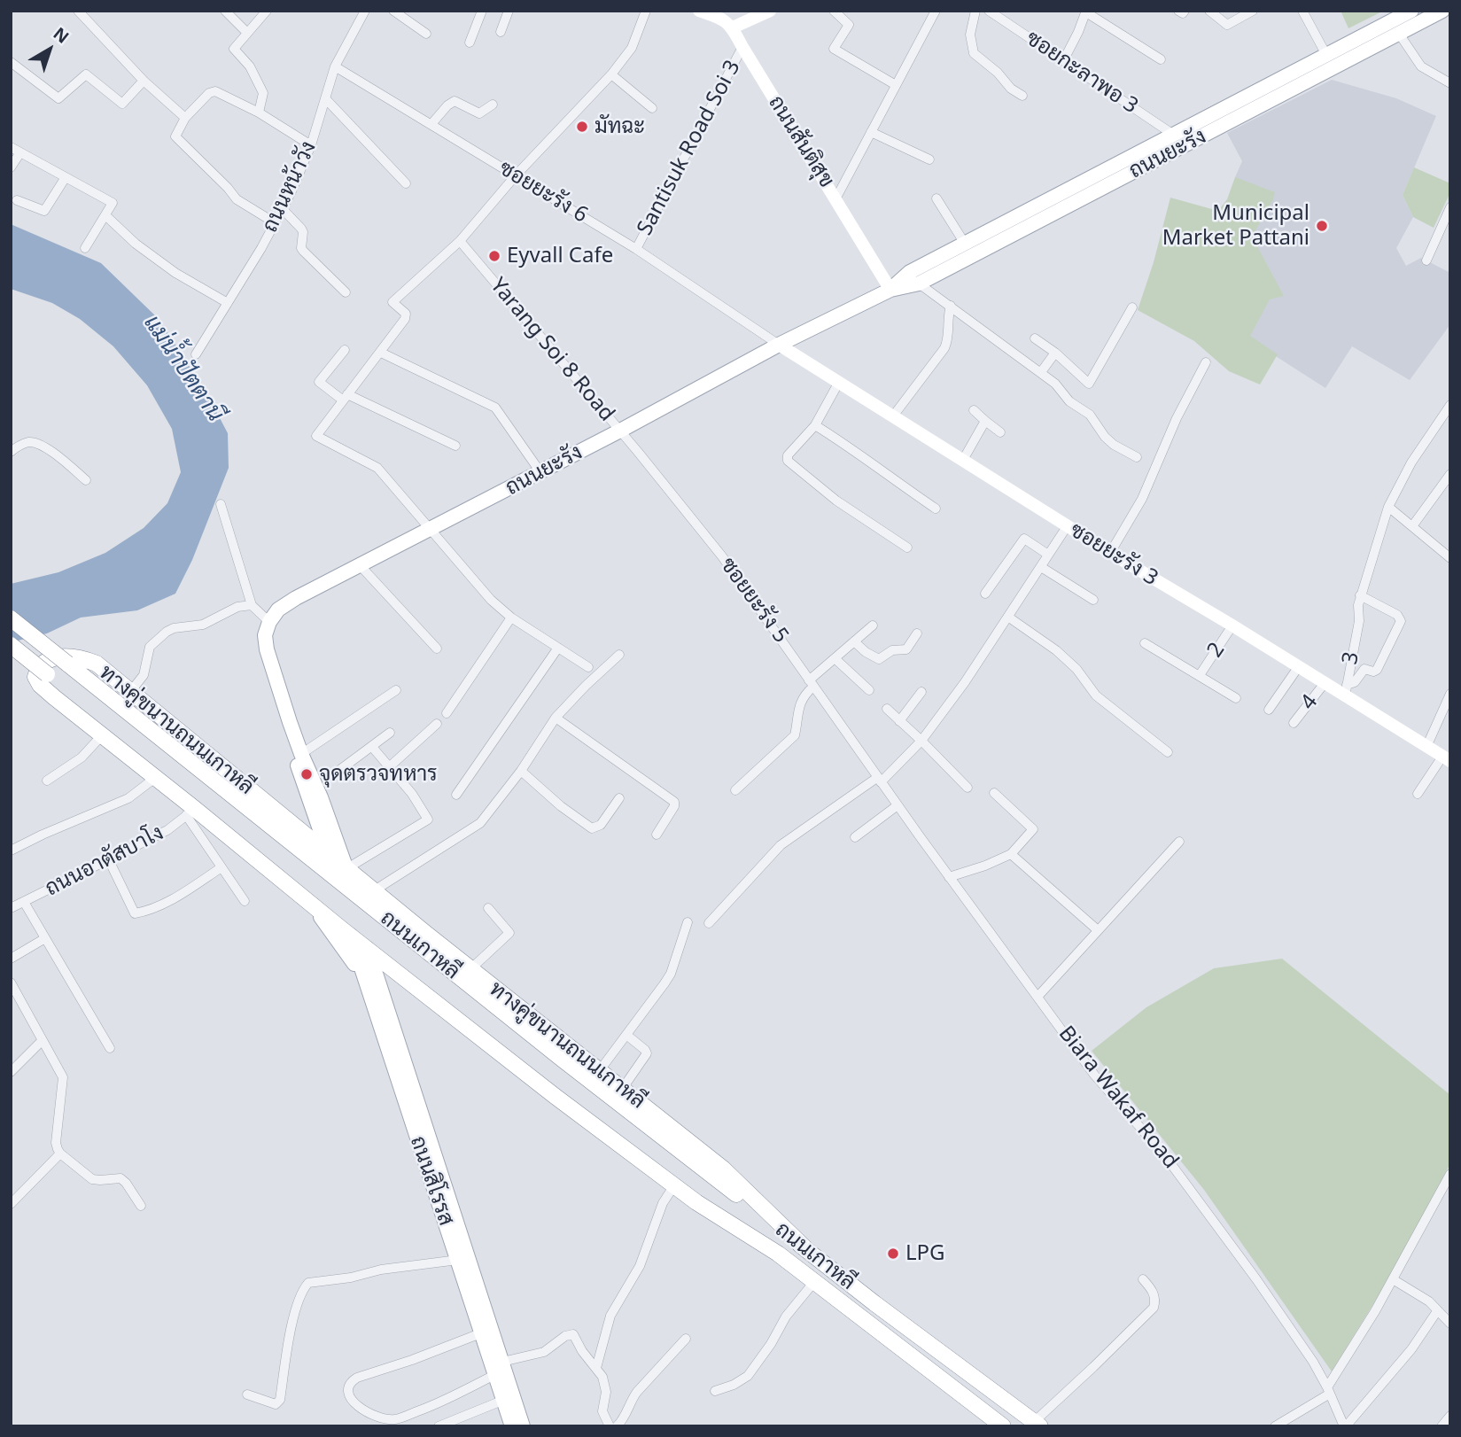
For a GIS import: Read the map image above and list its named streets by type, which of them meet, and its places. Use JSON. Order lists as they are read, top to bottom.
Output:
{
  "streets": {
    "highway": ["ทางคู่ขนานถนนเกาหลี", "ถนนเกาหลี"],
    "main road": ["ถนนยะรัง", "ถนนสิโรรส"],
    "street": [
      "ซอยกะลาพอ 3",
      "ถนนสันติสุข",
      "Santisuk Road Soi 3",
      "ถนนหน้าวัง",
      "ซอยยะรัง 6",
      "Yarang Soi 8 Road",
      "ซอยยะรัง 3",
      "ซอยยะรัง 5",
      "2",
      "3",
      "4",
      "ถนนอาตัสบาโง",
      "Biara Wakaf Road"
    ]
  },
  "crossings": [
    ["ซอยกะลาพอ 3", "ถนนยะรัง"],
    ["ถนนสันติสุข", "Santisuk Road Soi 3"],
    ["ถนนสันติสุข", "ถนนยะรัง"],
    ["Santisuk Road Soi 3", "ซอยยะรัง 6"],
    ["ถนนยะรัง", "ซอยยะรัง 6"],
    ["ถนนยะรัง", "Yarang Soi 8 Road"],
    ["ถนนยะรัง", "ซอยยะรัง 3"],
    ["ถนนยะรัง", "ซอยยะรัง 5"],
    ["ถนนหน้าวัง", "ซอยยะรัง 6"],
    ["ซอยยะรัง 6", "ซอยยะรัง 3"],
    ["Yarang Soi 8 Road", "ซอยยะรัง 5"],
    ["ซอยยะรัง 3", "2"],
    ["ซอยยะรัง 3", "3"],
    ["ซอยยะรัง 3", "4"],
    ["ซอยยะรัง 5", "Biara Wakaf Road"],
    ["ทางคู่ขนานถนนเกาหลี", "ถนนอาตัสบาโง"],
    ["ทางคู่ขนานถนนเกาหลี", "ถนนเกาหลี"],
    ["ทางคู่ขนานถนนเกาหลี", "ถนนสิโรรส"]
  ],
  "water": ["แม่น้ำปัตตานี"],
  "places": [
    "มัทฉะ",
    "Municipal Market Pattani",
    "Eyvall Cafe",
    "จุดตรวจทหาร",
    "LPG"
  ],
  "north": "top right"
}
